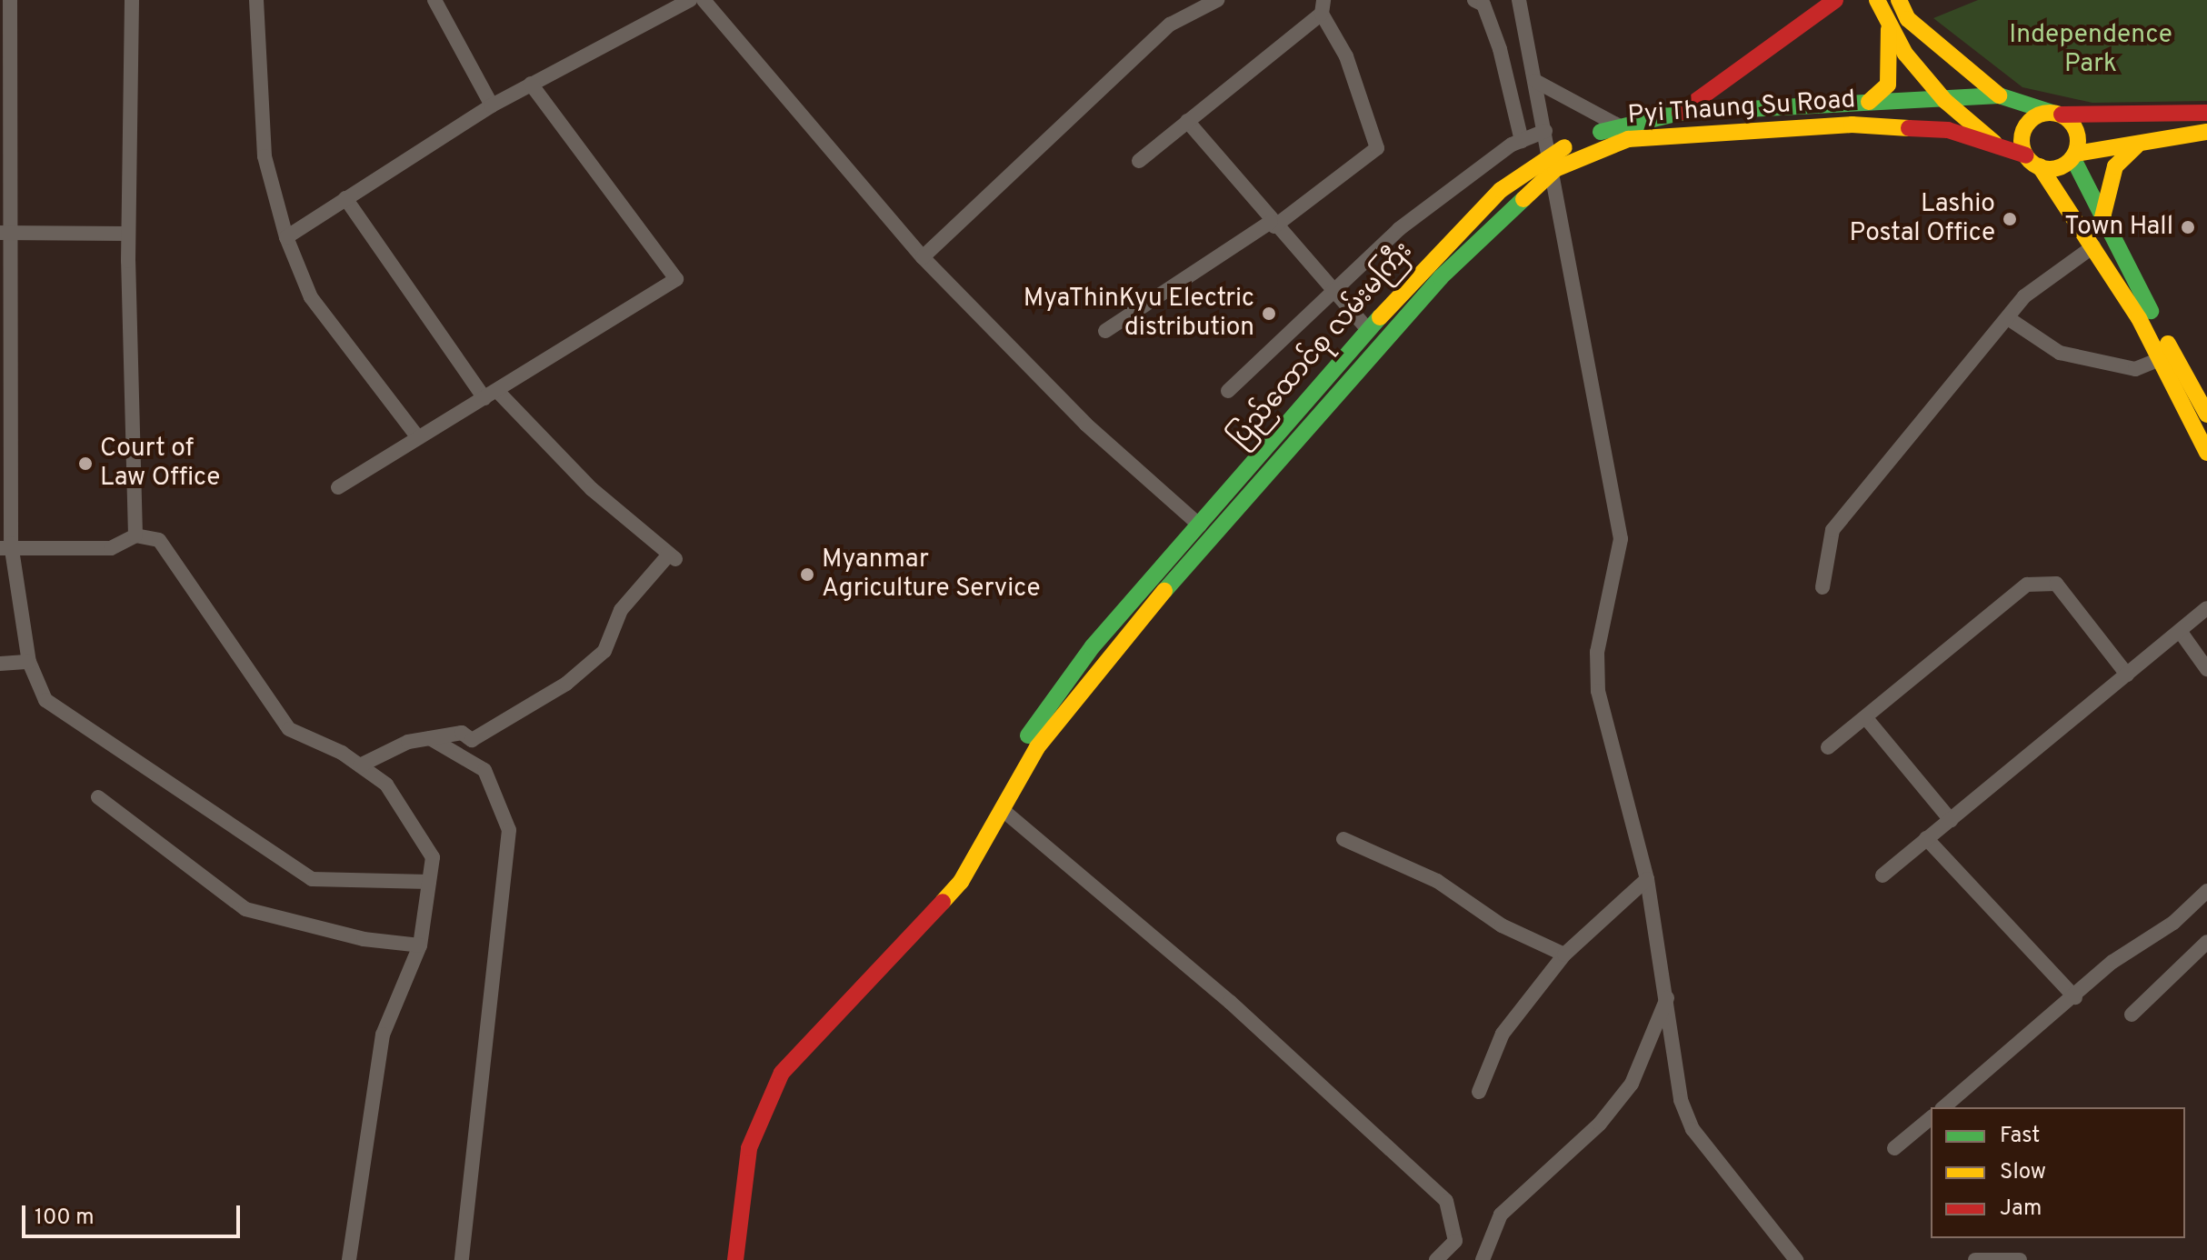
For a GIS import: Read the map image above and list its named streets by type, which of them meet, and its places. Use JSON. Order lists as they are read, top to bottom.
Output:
{
  "streets": {
    "main road": ["Pyi Thaung Su Road", "ပြည်ထောင်စု လမ်းမကြီး"]
  },
  "crossings": [
    ["Pyi Thaung Su Road", "ပြည်ထောင်စု လမ်းမကြီး"]
  ],
  "parks": ["Independence Park"],
  "places": [
    "Lashio Postal Office",
    "Town Hall",
    "MyaThinKyu Electric distribution",
    "Court of Law Office",
    "Myanmar Agriculture Service"
  ],
  "legend": ["Fast", "Slow", "Jam"],
  "scale_bar": "100 m"
}
